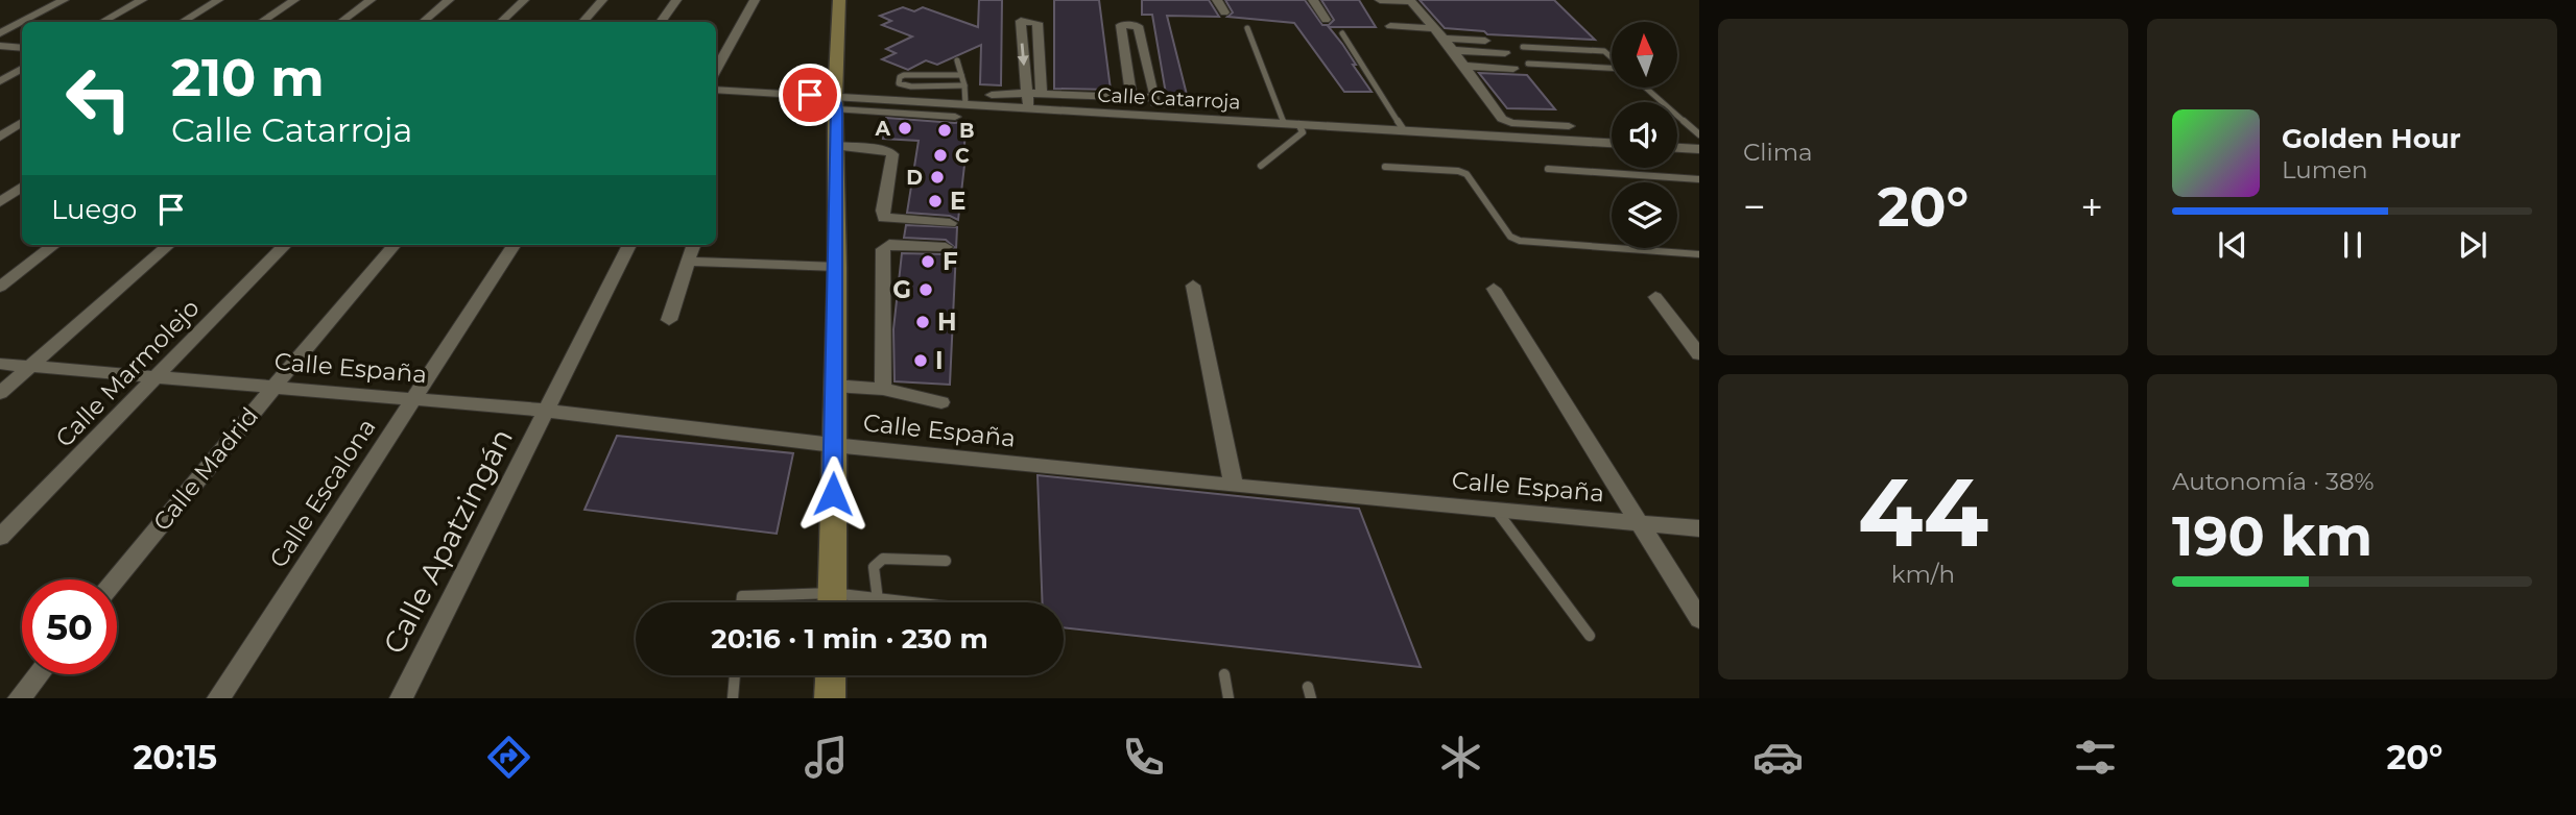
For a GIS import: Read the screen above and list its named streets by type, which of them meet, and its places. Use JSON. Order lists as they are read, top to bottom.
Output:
{
  "streets": {
    "street": [
      "Calle Catarroja",
      "Calle España",
      "Calle Marmolejo",
      "Calle Madrid",
      "Calle Escalona",
      "Calle Apatzingán"
    ]
  },
  "crossings": [
    ["Calle España", "Calle Marmolejo"],
    ["Calle España", "Calle Madrid"],
    ["Calle España", "Calle Escalona"],
    ["Calle España", "Calle Apatzingán"]
  ],
  "places": [
    "A",
    "B",
    "C",
    "D",
    "E",
    "F",
    "G",
    "H",
    "I"
  ],
  "north": "top",
  "page": {
    "tile": [
      "Clima",
      ["44", "km/h"],
      ["Autonomía · 38%", "190 km"]
    ],
    "turn": ["210 m", "Calle Catarroja"],
    "song": ["Golden Hour", "Lumen"],
    "then": "Luego",
    "heat": ["−", "20°", "+"],
    "limit": "50",
    "trip": "20:16 · 1 min · 230 m",
    "tabs": ["20:15", "20°"]
  }
}
